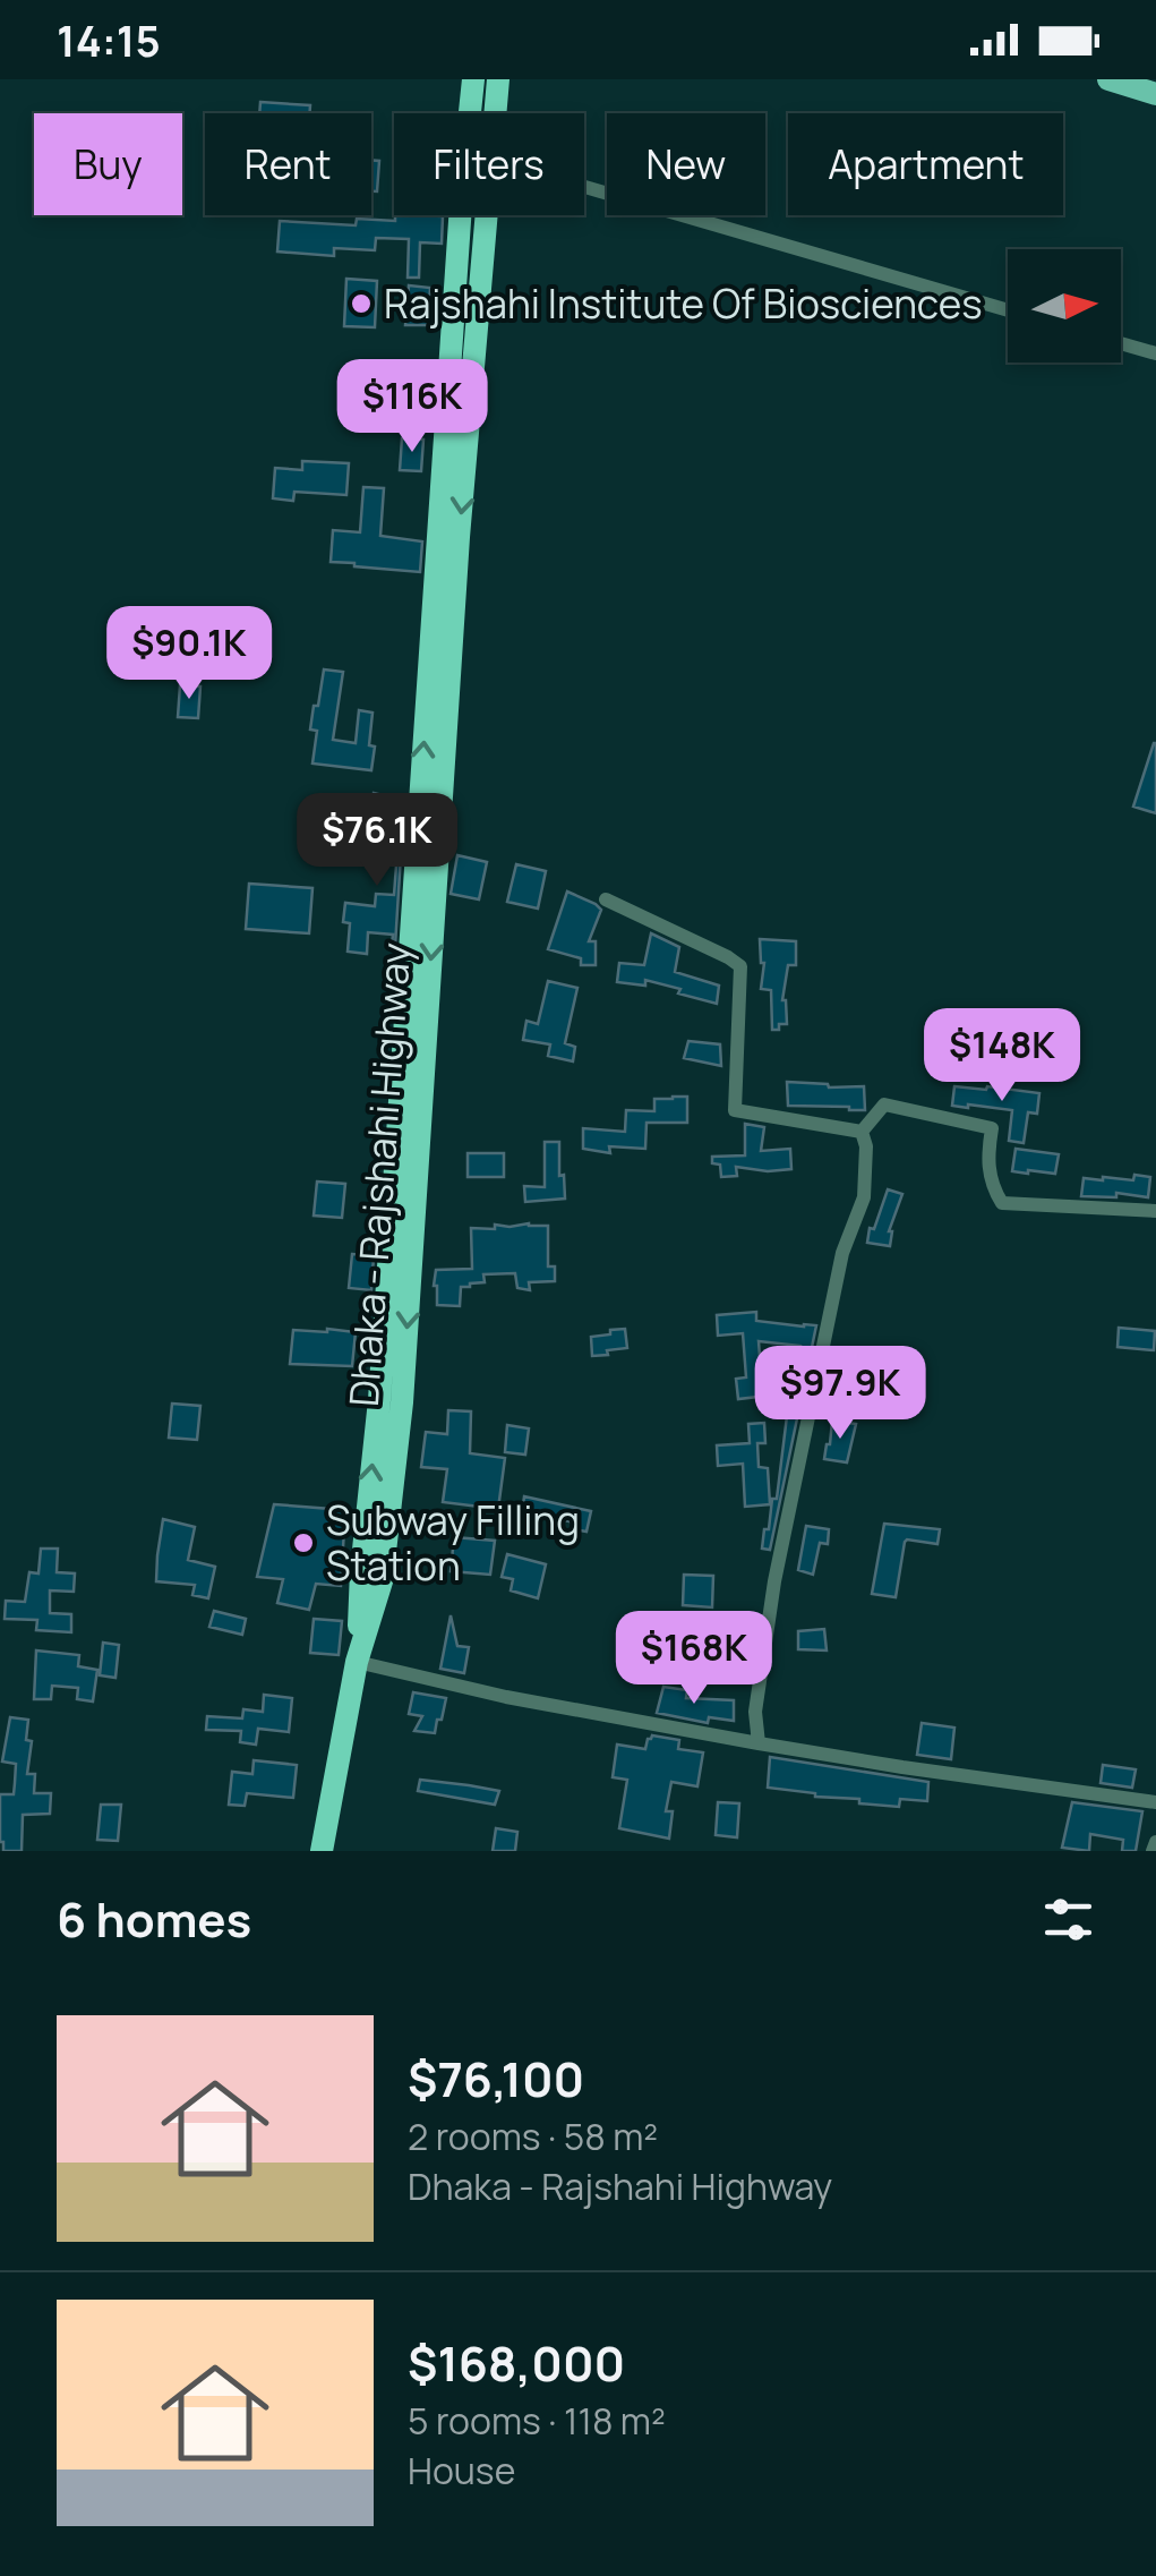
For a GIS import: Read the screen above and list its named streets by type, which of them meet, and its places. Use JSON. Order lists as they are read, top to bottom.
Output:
{
  "streets": {
    "highway": ["Dhaka - Rajshahi Highway"]
  },
  "places": ["Rajshahi Institute Of Biosciences", "Subway Filling Station"],
  "north": "right",
  "page": {
    "status": "14:15",
    "chip": [
      "Buy",
      "Rent",
      "Filters",
      "New",
      "Apartment"
    ],
    "price": [
      "$116K",
      "$90.1K",
      "$76.1K",
      "$148K",
      "$97.9K",
      "$168K"
    ],
    "heading": "6 homes",
    "list": [
      {
        "name": "$76,100",
        "note": "2 rooms · 58 m² · Dhaka - Rajshahi Highway"
      },
      {
        "name": "$168,000",
        "note": "5 rooms · 118 m² · House"
      }
    ]
  }
}
